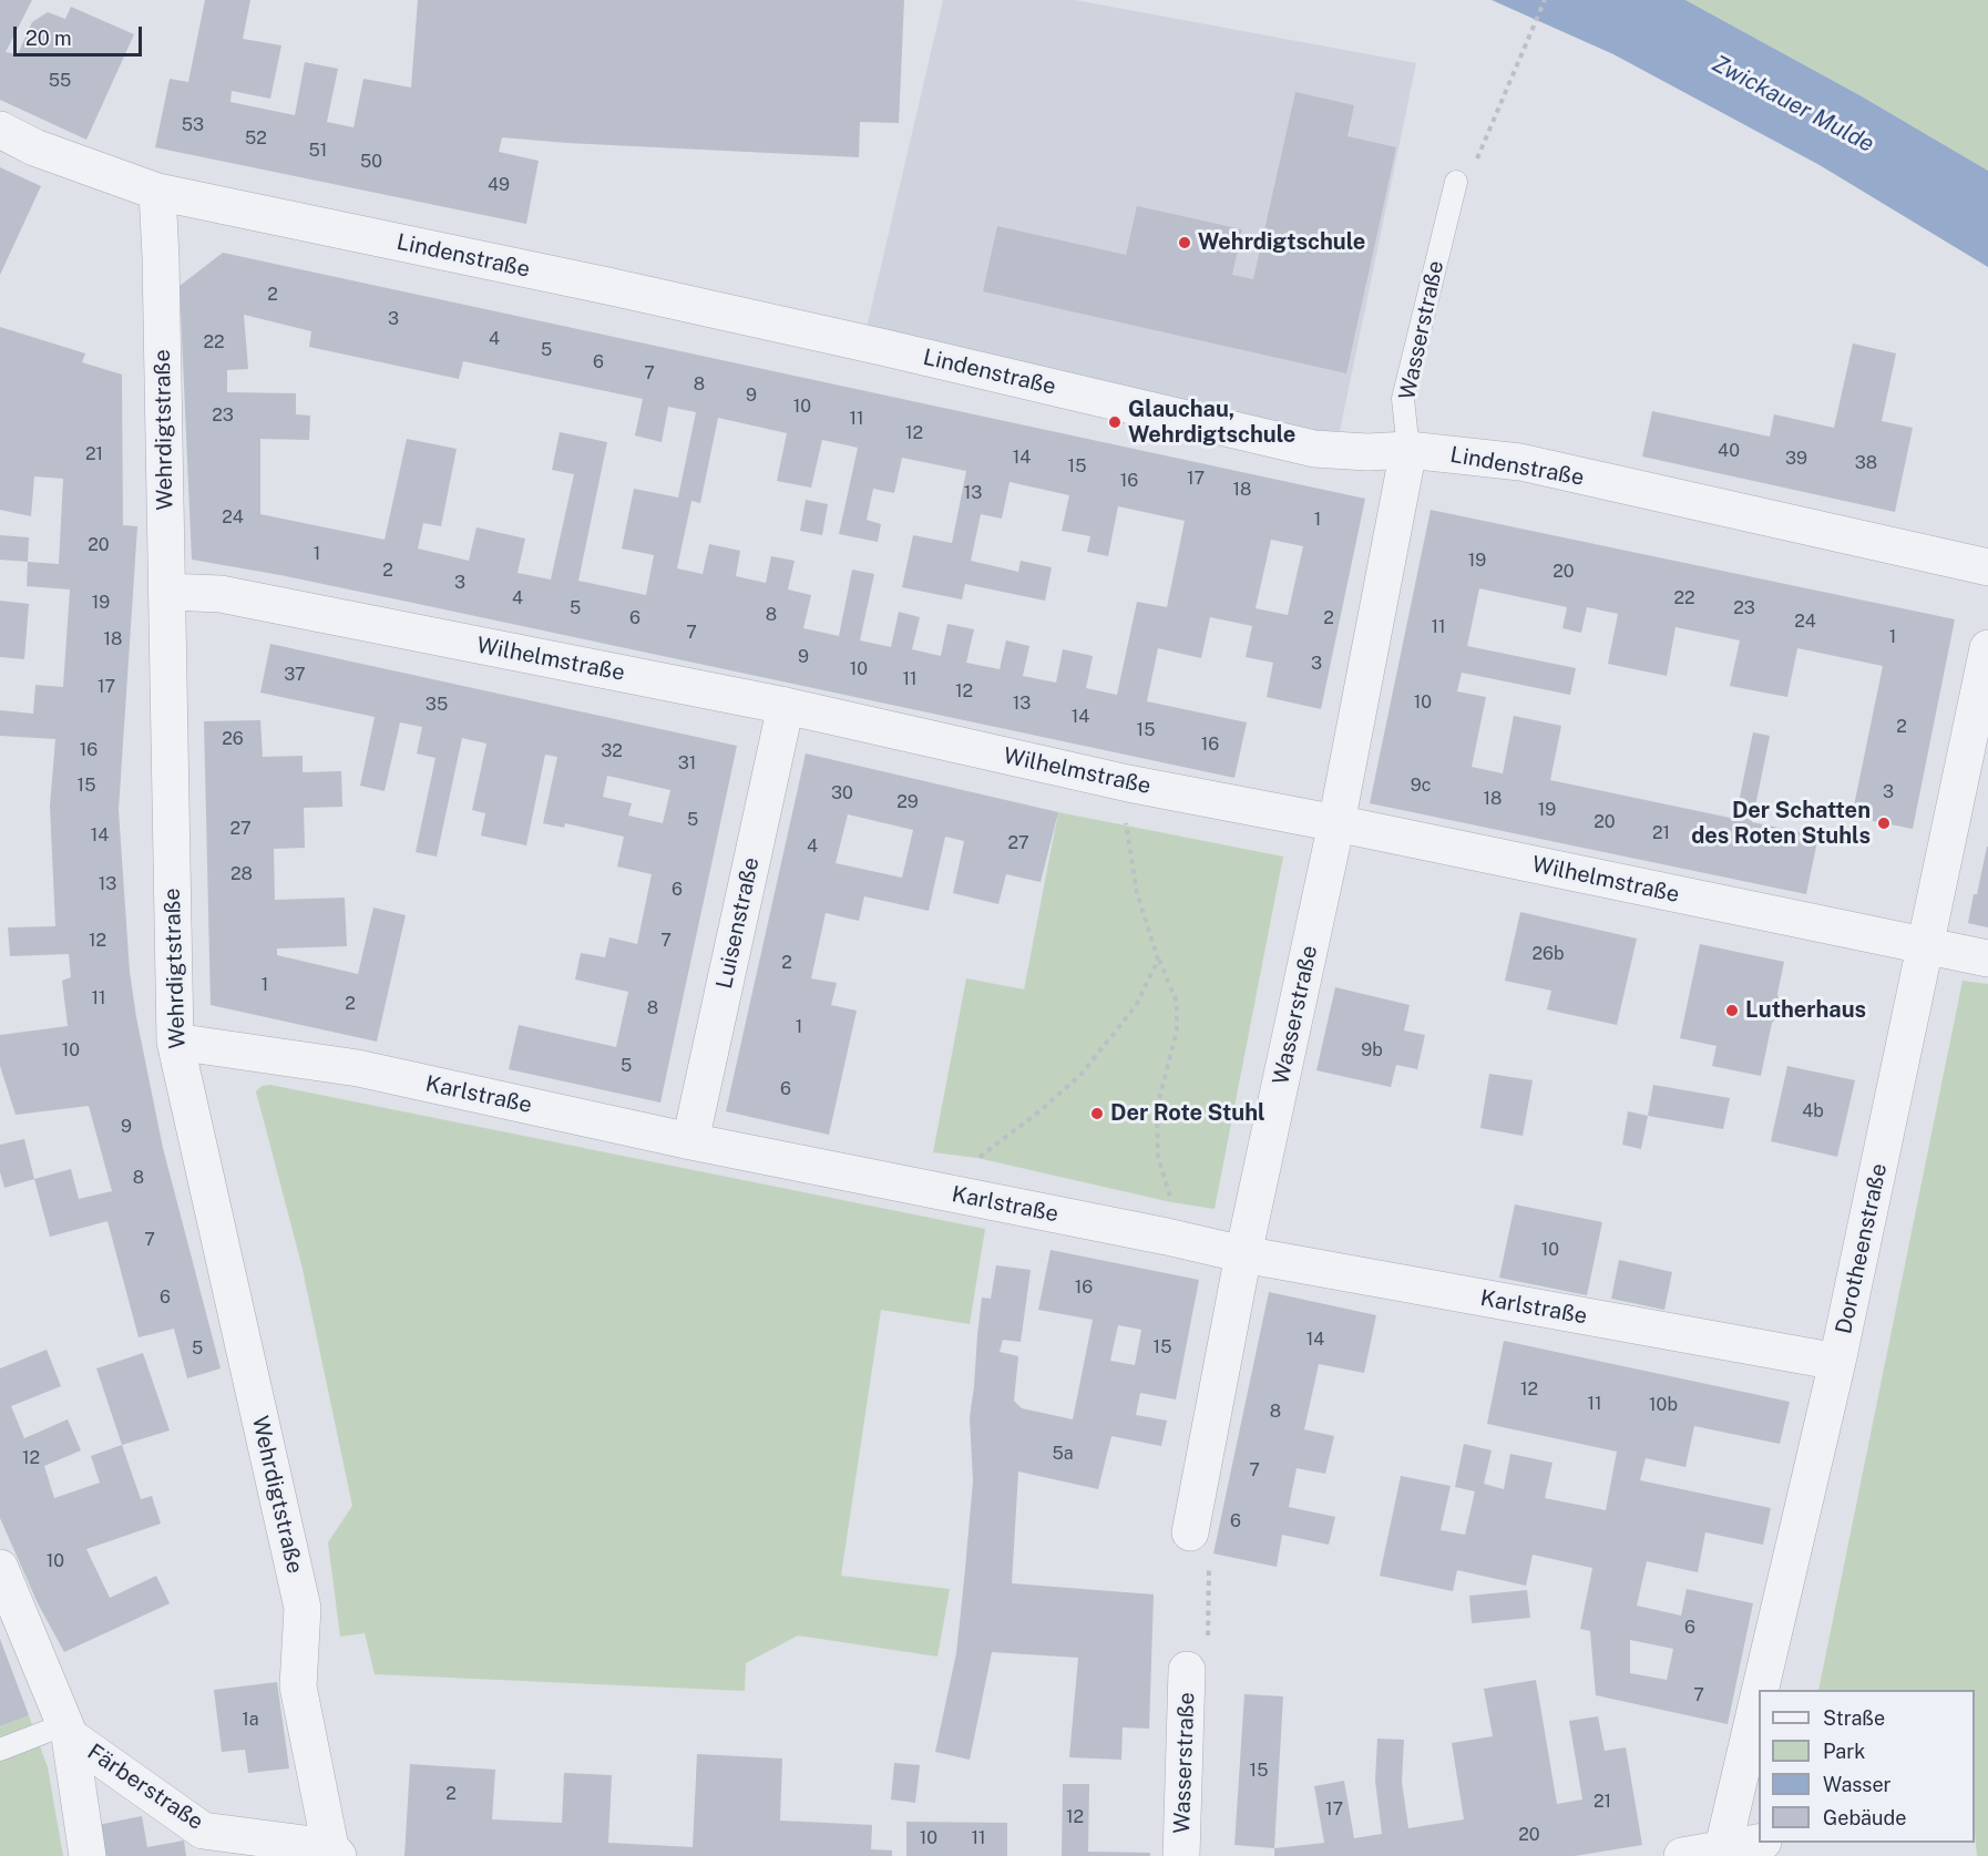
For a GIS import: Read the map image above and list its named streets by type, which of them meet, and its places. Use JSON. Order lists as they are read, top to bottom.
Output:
{
  "streets": {
    "street": [
      "Lindenstraße",
      "Wasserstraße",
      "Wehrdigtstraße",
      "Wilhelmstraße",
      "Luisenstraße",
      "Karlstraße",
      "Dorotheenstraße",
      "Färberstraße"
    ]
  },
  "crossings": [
    ["Lindenstraße", "Wasserstraße"],
    ["Lindenstraße", "Wehrdigtstraße"],
    ["Wasserstraße", "Wilhelmstraße"],
    ["Wasserstraße", "Karlstraße"],
    ["Wehrdigtstraße", "Wilhelmstraße"],
    ["Wehrdigtstraße", "Karlstraße"],
    ["Wehrdigtstraße", "Färberstraße"],
    ["Wilhelmstraße", "Luisenstraße"],
    ["Wilhelmstraße", "Dorotheenstraße"],
    ["Luisenstraße", "Karlstraße"],
    ["Karlstraße", "Dorotheenstraße"]
  ],
  "water": ["Zwickauer Mulde"],
  "places": [
    "Wehrdigtschule",
    "Glauchau, Wehrdigtschule",
    "Der Schatten des Roten Stuhls",
    "Lutherhaus",
    "Der Rote Stuhl"
  ],
  "house_numbers": [
    "55",
    "53",
    "52",
    "51",
    "50",
    "49",
    "2",
    "3",
    "4",
    "22",
    "5",
    "6",
    "7",
    "8",
    "9",
    "10",
    "23",
    "11",
    "12",
    "40",
    "21",
    "14",
    "39",
    "38",
    "15",
    "17",
    "16",
    "18",
    "13",
    "24",
    "1",
    "20",
    "1",
    "19",
    "2",
    "20",
    "3",
    "4",
    "22",
    "19",
    "5",
    "23",
    "8",
    "6",
    "2",
    "24",
    "11",
    "7",
    "1",
    "18",
    "9",
    "3",
    "10",
    "37",
    "11",
    "17",
    "12",
    "10",
    "13",
    "35",
    "14",
    "2",
    "15",
    "26",
    "16",
    "16",
    "32",
    "31",
    "15",
    "9c",
    "3",
    "30",
    "18",
    "29",
    "19",
    "5",
    "20",
    "27",
    "21",
    "14",
    "27",
    "4",
    "28",
    "13",
    "6",
    "12",
    "7",
    "26b",
    "2",
    "1",
    "11",
    "2",
    "8",
    "1",
    "10",
    "9b",
    "5",
    "6",
    "4b",
    "9",
    "8",
    "7",
    "10",
    "16",
    "6",
    "14",
    "15",
    "5",
    "12",
    "11",
    "10b",
    "8",
    "5a",
    "12",
    "7",
    "6",
    "10",
    "6",
    "7",
    "1a",
    "15",
    "2",
    "21",
    "17",
    "12",
    "20",
    "10",
    "11"
  ],
  "legend": [
    "Straße",
    "Park",
    "Wasser",
    "Gebäude"
  ],
  "scale_bar": "20 m"
}
